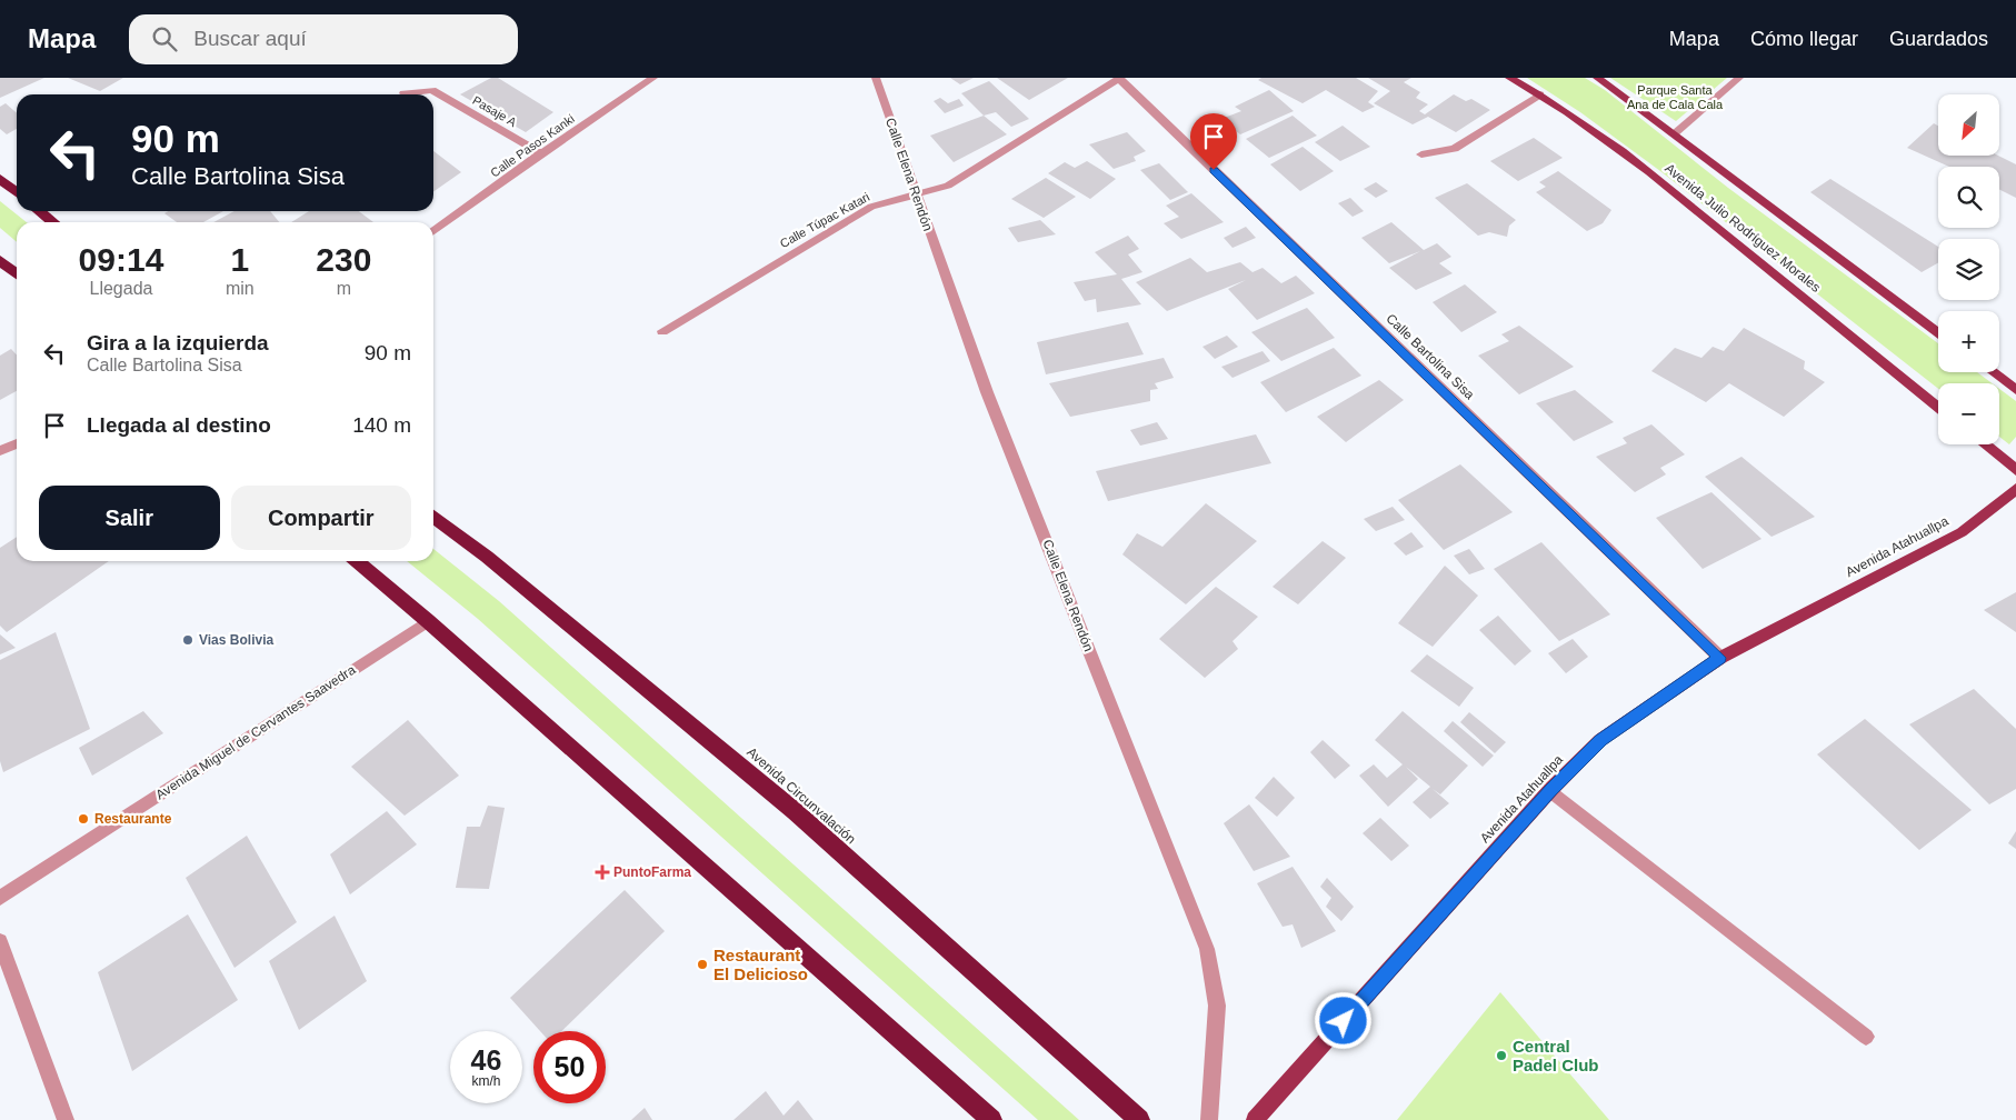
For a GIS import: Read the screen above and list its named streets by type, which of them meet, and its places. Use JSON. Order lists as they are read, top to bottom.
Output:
{
  "streets": {
    "highway": ["Avenida Circunvalación"],
    "main road": ["Avenida Julio Rodríguez Morales", "Avenida Atahuallpa"],
    "street": [
      "Pasaje A",
      "Calle Pasos Kanki",
      "Calle Elena Rendón",
      "Calle Túpac Katari",
      "Calle Bartolina Sisa",
      "Avenida Miguel de Cervantes Saavedra"
    ]
  },
  "crossings": [
    ["Pasaje A", "Calle Pasos Kanki"],
    ["Calle Elena Rendón", "Calle Túpac Katari"],
    ["Calle Túpac Katari", "Calle Bartolina Sisa"],
    ["Calle Bartolina Sisa", "Avenida Atahuallpa"]
  ],
  "parks": ["Parque Santa Ana de Cala Cala"],
  "places": {
    "other": [
      "Vias Bolivia",
      "Restaurante",
      "Restaurant El Delicioso",
      "Central Padel Club"
    ],
    "health": ["PuntoFarma"]
  },
  "north": "bottom left",
  "page": {
    "header": "Mapa",
    "search": "Buscar aquí",
    "nav": ["Mapa", "Cómo llegar", "Guardados"],
    "map_buttons": ["+", "−"],
    "turn": ["90 m", "Calle Bartolina Sisa"],
    "eta": [
      "09:14",
      "Llegada",
      "1",
      "min",
      "230",
      "m"
    ],
    "list": [
      {
        "name": "Gira a la izquierda",
        "note": "Calle Bartolina Sisa",
        "value": "90 m"
      },
      {
        "name": "Llegada al destino",
        "value": "140 m"
      }
    ],
    "buttons": ["Salir", "Compartir"],
    "speed": "46 km/h",
    "limit": "50"
  }
}
